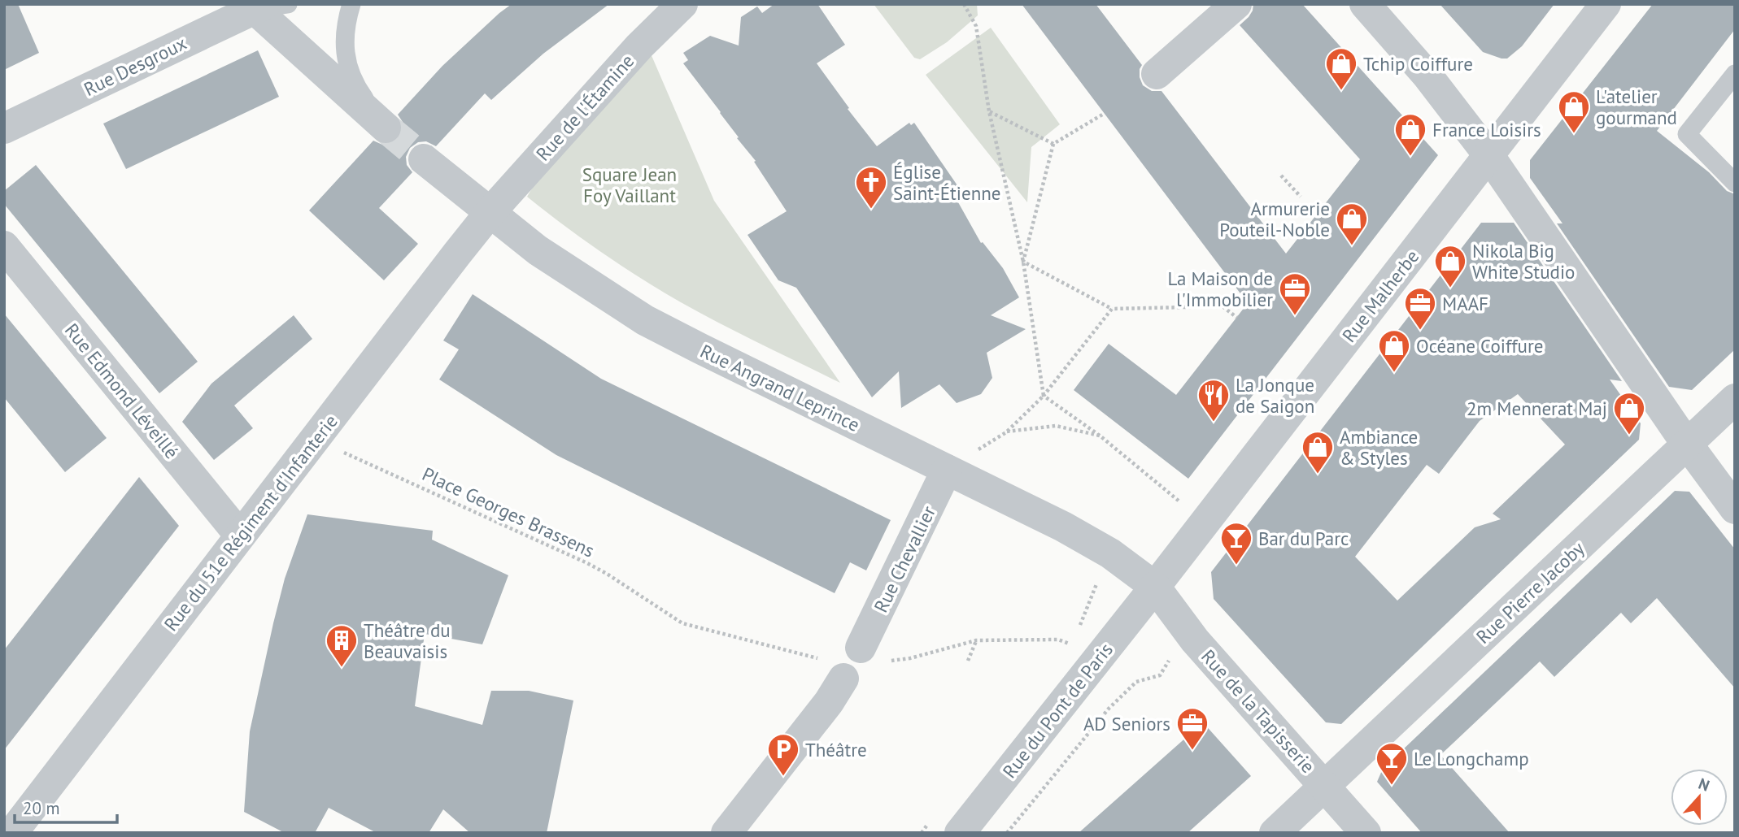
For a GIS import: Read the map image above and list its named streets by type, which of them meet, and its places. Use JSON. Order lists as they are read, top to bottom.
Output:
{
  "streets": {
    "street": [
      "Rue Desgroux",
      "Rue de l'Étamine",
      "Rue Malherbe",
      "Rue Angrand Leprince",
      "Rue Edmond Léveillé",
      "Rue du 51e Régiment d'Infanterie",
      "Rue Chevallier",
      "Rue Pierre Jacoby",
      "Rue du Pont de Paris",
      "Rue de la Tapisserie"
    ],
    "path": ["Place Georges Brassens"]
  },
  "crossings": [
    ["Rue de l'Étamine", "Rue Angrand Leprince"],
    ["Rue de l'Étamine", "Rue du 51e Régiment d'Infanterie"],
    ["Rue Malherbe", "Rue Angrand Leprince"],
    ["Rue Malherbe", "Rue du Pont de Paris"],
    ["Rue Malherbe", "Rue de la Tapisserie"],
    ["Rue Angrand Leprince", "Rue du 51e Régiment d'Infanterie"],
    ["Rue Angrand Leprince", "Rue Chevallier"],
    ["Rue Angrand Leprince", "Rue du Pont de Paris"],
    ["Rue Angrand Leprince", "Rue de la Tapisserie"],
    ["Rue Edmond Léveillé", "Rue du 51e Régiment d'Infanterie"],
    ["Place Georges Brassens", "Rue du 51e Régiment d'Infanterie"],
    ["Rue Pierre Jacoby", "Rue de la Tapisserie"],
    ["Rue du Pont de Paris", "Rue de la Tapisserie"]
  ],
  "parks": ["Square Jean Foy Vaillant"],
  "places": {
    "shop": [
      "Tchip Coiffure",
      "L'atelier gourmand",
      "France Loisirs",
      "Armurerie Pouteil-Noble",
      "Nikola Big White Studio",
      "Océane Coiffure",
      "2m Mennerat Maj",
      "Ambiance & Styles"
    ],
    "church": ["Église Saint-Étienne"],
    "office": ["La Maison de l'Immobilier", "MAAF", "AD Seniors"],
    "restaurant": ["La Jonque de Saigon"],
    "bar": ["Bar du Parc", "Le Longchamp"],
    "building": ["Théâtre du Beauvaisis"],
    "parking": ["Théâtre"]
  },
  "scale_bar": "20 m",
  "north": "top"
}
